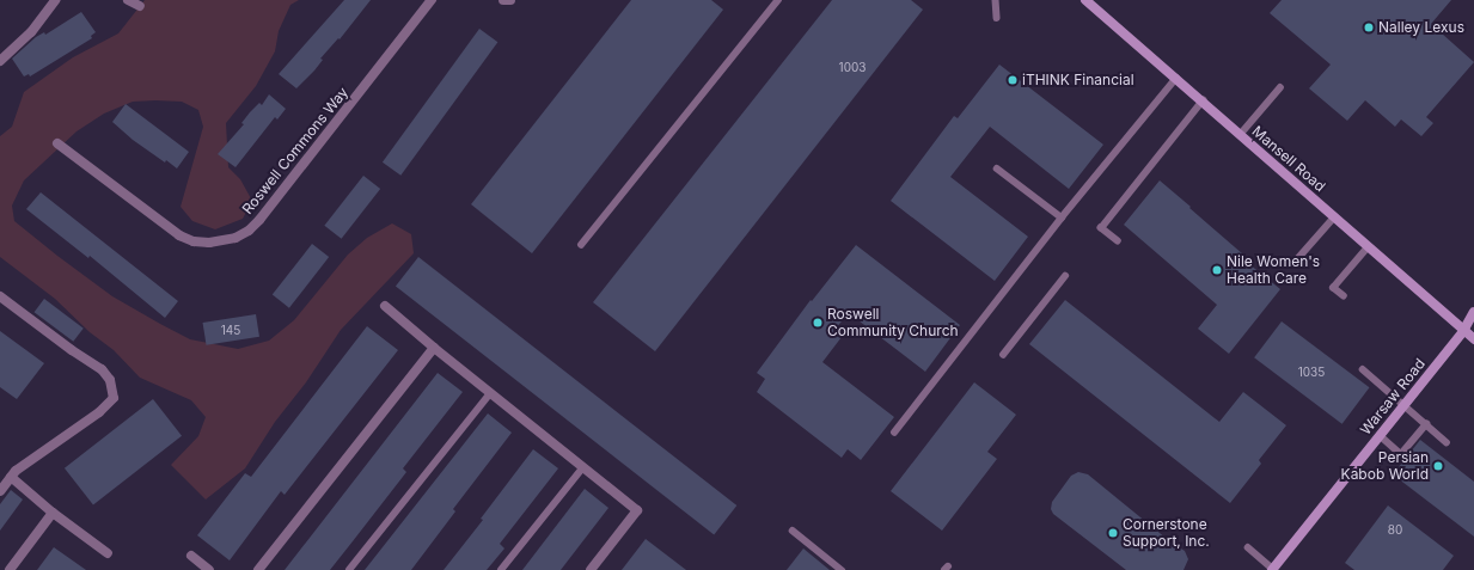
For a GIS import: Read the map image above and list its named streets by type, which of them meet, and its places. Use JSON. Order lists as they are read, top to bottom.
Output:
{
  "streets": {
    "main road": ["Mansell Road", "Warsaw Road"],
    "street": ["Roswell Commons Way"]
  },
  "crossings": [
    ["Mansell Road", "Warsaw Road"]
  ],
  "places": [
    "Nalley Lexus",
    "iTHINK Financial",
    "Nile Women's Health Care",
    "Roswell Community Church",
    "Persian Kabob World",
    "Cornerstone Support, Inc."
  ],
  "house_numbers": [
    "1003",
    "145",
    "1035",
    "80"
  ]
}
